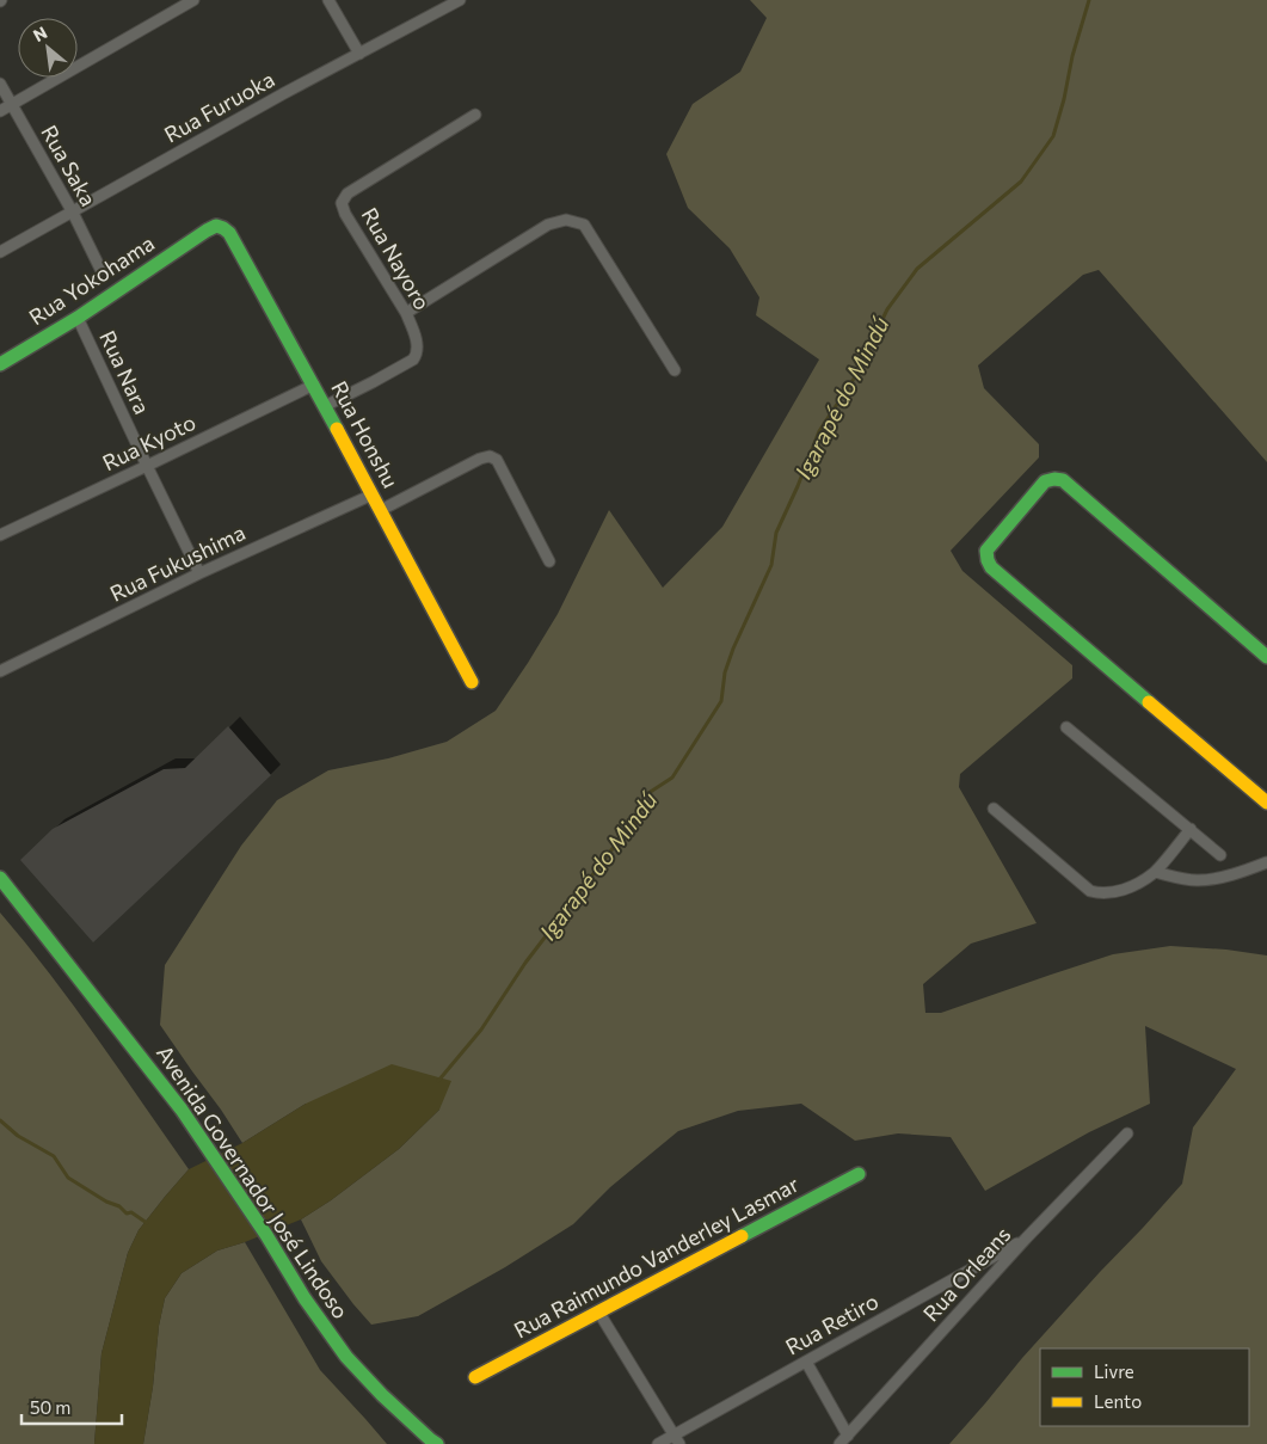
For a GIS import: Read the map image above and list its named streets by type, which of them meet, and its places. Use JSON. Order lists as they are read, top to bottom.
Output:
{
  "streets": {
    "street": [
      "Rua Furuoka",
      "Rua Saka",
      "Rua Nayoro",
      "Rua Yokohama",
      "Rua Nara",
      "Rua Honshu",
      "Rua Kyoto",
      "Rua Fukushima",
      "Avenida Governador José Lindoso",
      "Rua Raimundo Vanderley Lasmar",
      "Rua Orleans",
      "Rua Retiro"
    ]
  },
  "crossings": [
    ["Rua Furuoka", "Rua Saka"],
    ["Rua Nayoro", "Rua Honshu"],
    ["Rua Yokohama", "Rua Nara"],
    ["Rua Yokohama", "Rua Honshu"],
    ["Rua Nara", "Rua Kyoto"],
    ["Rua Nara", "Rua Fukushima"],
    ["Rua Honshu", "Rua Kyoto"],
    ["Rua Honshu", "Rua Fukushima"],
    ["Rua Orleans", "Rua Retiro"]
  ],
  "water": ["Igarapé do Mindú"],
  "legend": ["Livre", "Lento"],
  "scale_bar": "50 m",
  "north": "top left"
}
